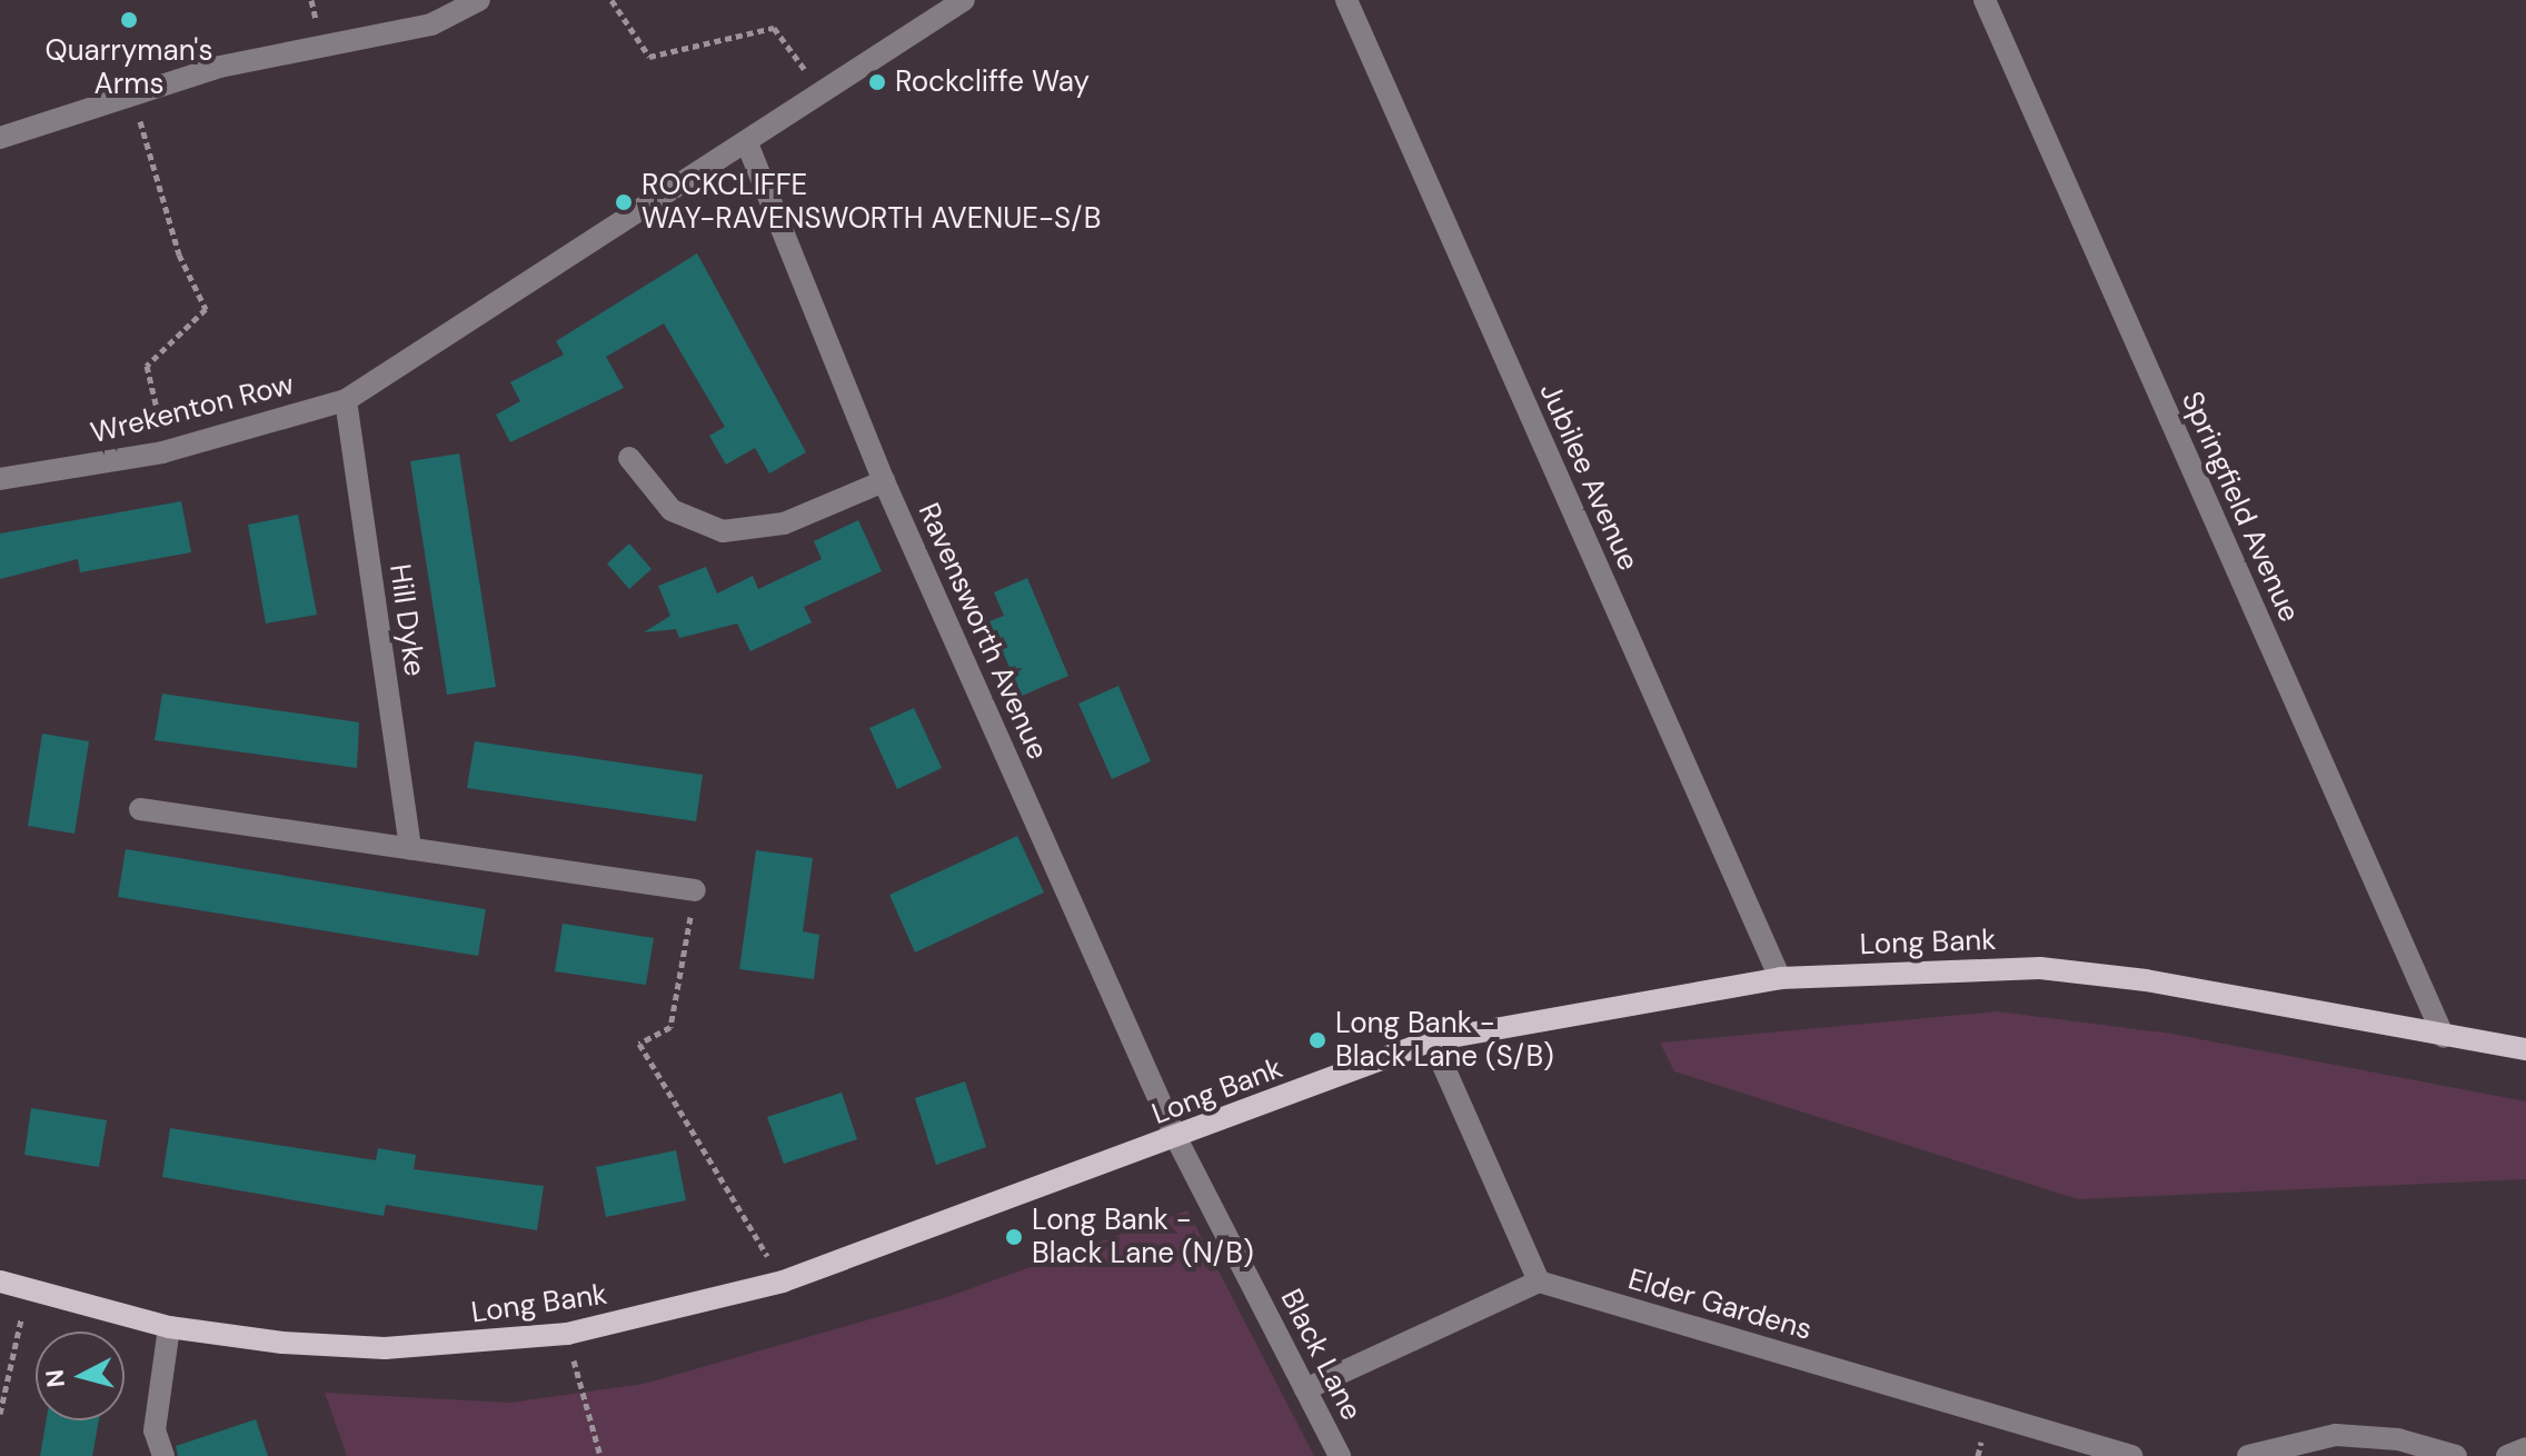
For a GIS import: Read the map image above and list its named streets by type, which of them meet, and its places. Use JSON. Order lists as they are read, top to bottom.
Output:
{
  "streets": {
    "main road": ["Long Bank"],
    "street": [
      "Wrekenton Row",
      "Jubilee Avenue",
      "Springfield Avenue",
      "Hill Dyke",
      "Ravensworth Avenue",
      "Elder Gardens",
      "Black Lane"
    ]
  },
  "crossings": [
    ["Wrekenton Row", "Hill Dyke"],
    ["Jubilee Avenue", "Long Bank"],
    ["Springfield Avenue", "Long Bank"],
    ["Ravensworth Avenue", "Long Bank"],
    ["Ravensworth Avenue", "Black Lane"],
    ["Long Bank", "Black Lane"]
  ],
  "places": [
    "Quarryman's Arms",
    "Rockcliffe Way",
    "ROCKCLIFFE WAY-RAVENSWORTH AVENUE-S/B",
    "Long Bank - Black Lane (S/B)",
    "Long Bank - Black Lane (N/B)"
  ],
  "north": "left"
}
